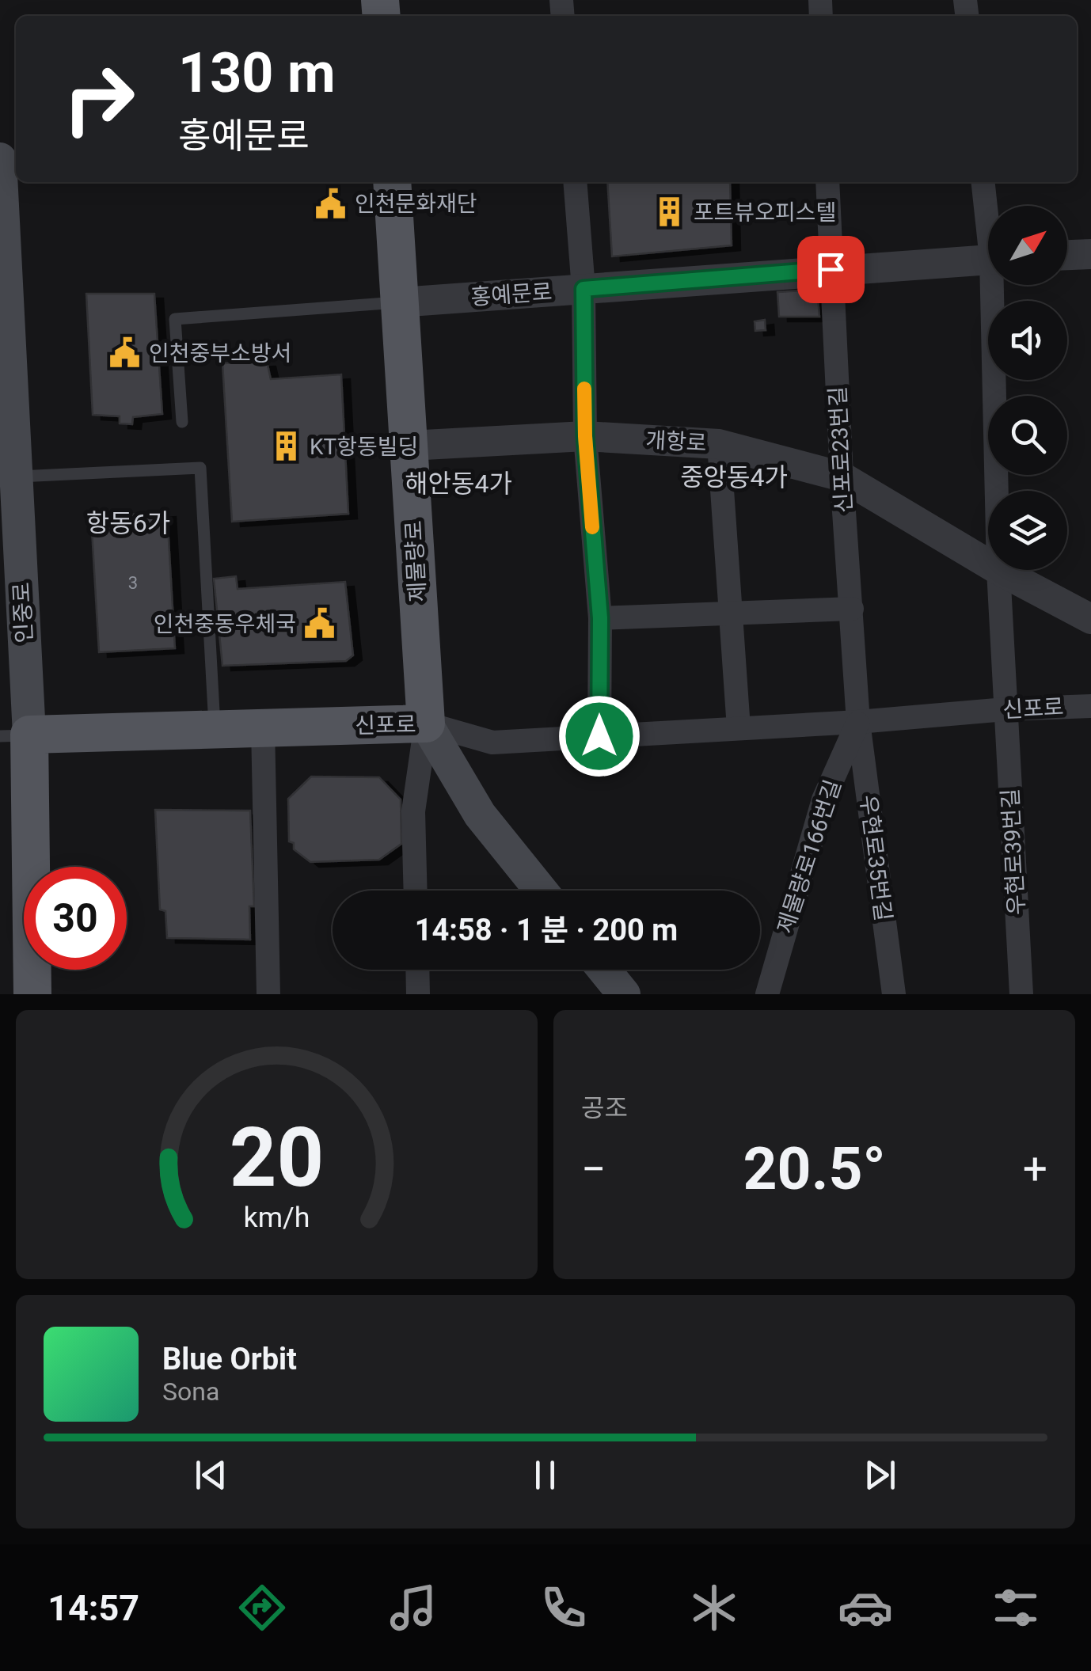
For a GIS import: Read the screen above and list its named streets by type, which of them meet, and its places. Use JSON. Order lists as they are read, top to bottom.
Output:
{
  "streets": {
    "main road": ["제물량로", "인중로", "신포로"],
    "street": [
      "홍예문로",
      "개항로",
      "신포로23번길",
      "우현로39번길",
      "제물량로166번길",
      "우현로35번길"
    ]
  },
  "crossings": [
    ["홍예문로", "신포로23번길"],
    ["홍예문로", "제물량로"],
    ["개항로", "신포로23번길"],
    ["개항로", "제물량로"],
    ["개항로", "우현로39번길"],
    ["신포로23번길", "신포로"],
    ["신포로23번길", "제물량로166번길"],
    ["신포로23번길", "우현로35번길"],
    ["제물량로", "신포로"],
    ["인중로", "신포로"],
    ["신포로", "우현로39번길"],
    ["신포로", "제물량로166번길"],
    ["신포로", "우현로35번길"],
    ["제물량로166번길", "우현로35번길"]
  ],
  "districts": ["중앙동4가", "해안동4가", "항동6가"],
  "places": {
    "public building": ["인천문화재단", "인천중부소방서", "인천중동우체국"],
    "building": ["포트뷰오피스텔", "KT항동빌딩"]
  },
  "house_numbers": ["3"],
  "north": "top right",
  "page": {
    "turn": ["130 m", "홍예문로"],
    "limit": "30",
    "trip": "14:58 · 1 분 · 200 m",
    "tile": "공조",
    "heat": ["−", "20.5°", "+"],
    "song": ["Blue Orbit", "Sona"],
    "tabs": "14:57",
    "gauge": ["20", "km/h"]
  }
}
